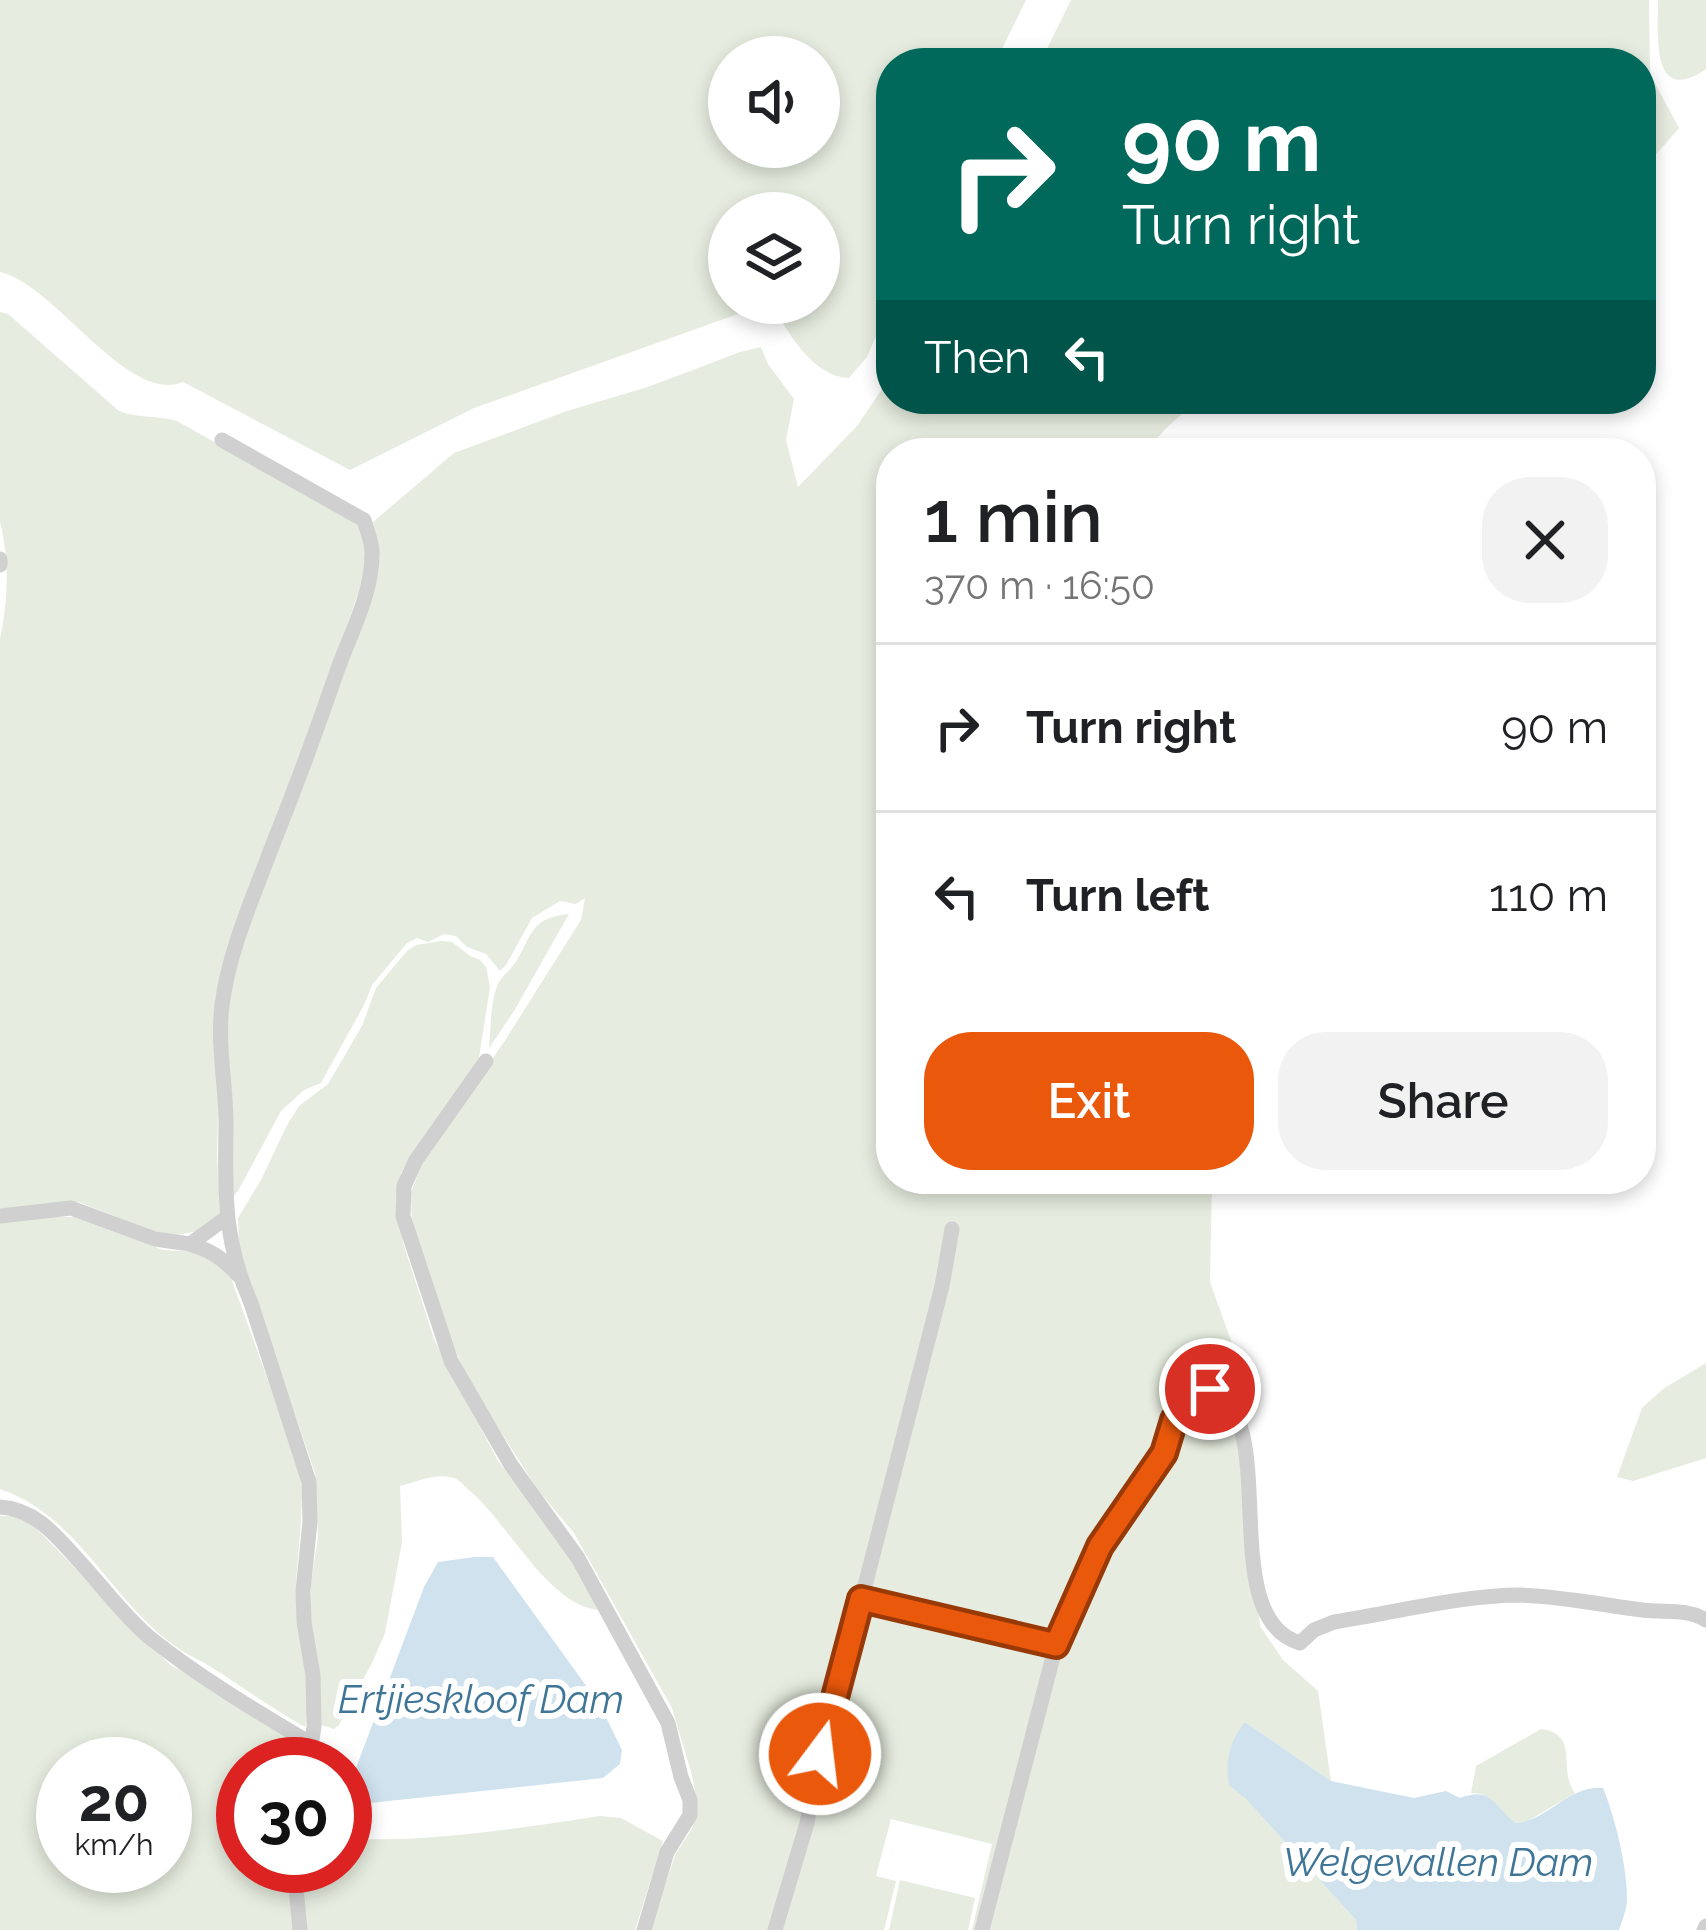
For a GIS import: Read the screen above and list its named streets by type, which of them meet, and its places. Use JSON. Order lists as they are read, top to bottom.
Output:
{
  "water": ["Ertjieskloof Dam", "Welgevallen Dam"],
  "page": {
    "turn": ["90 m", "Turn right"],
    "then": "Then",
    "heading": ["1 min", "370 m · 16:50"],
    "list": [
      {
        "name": "Turn right",
        "value": "90 m"
      },
      {
        "name": "Turn left",
        "value": "110 m"
      }
    ],
    "buttons": ["Exit", "Share"],
    "speed": "20 km/h",
    "limit": "30"
  }
}
